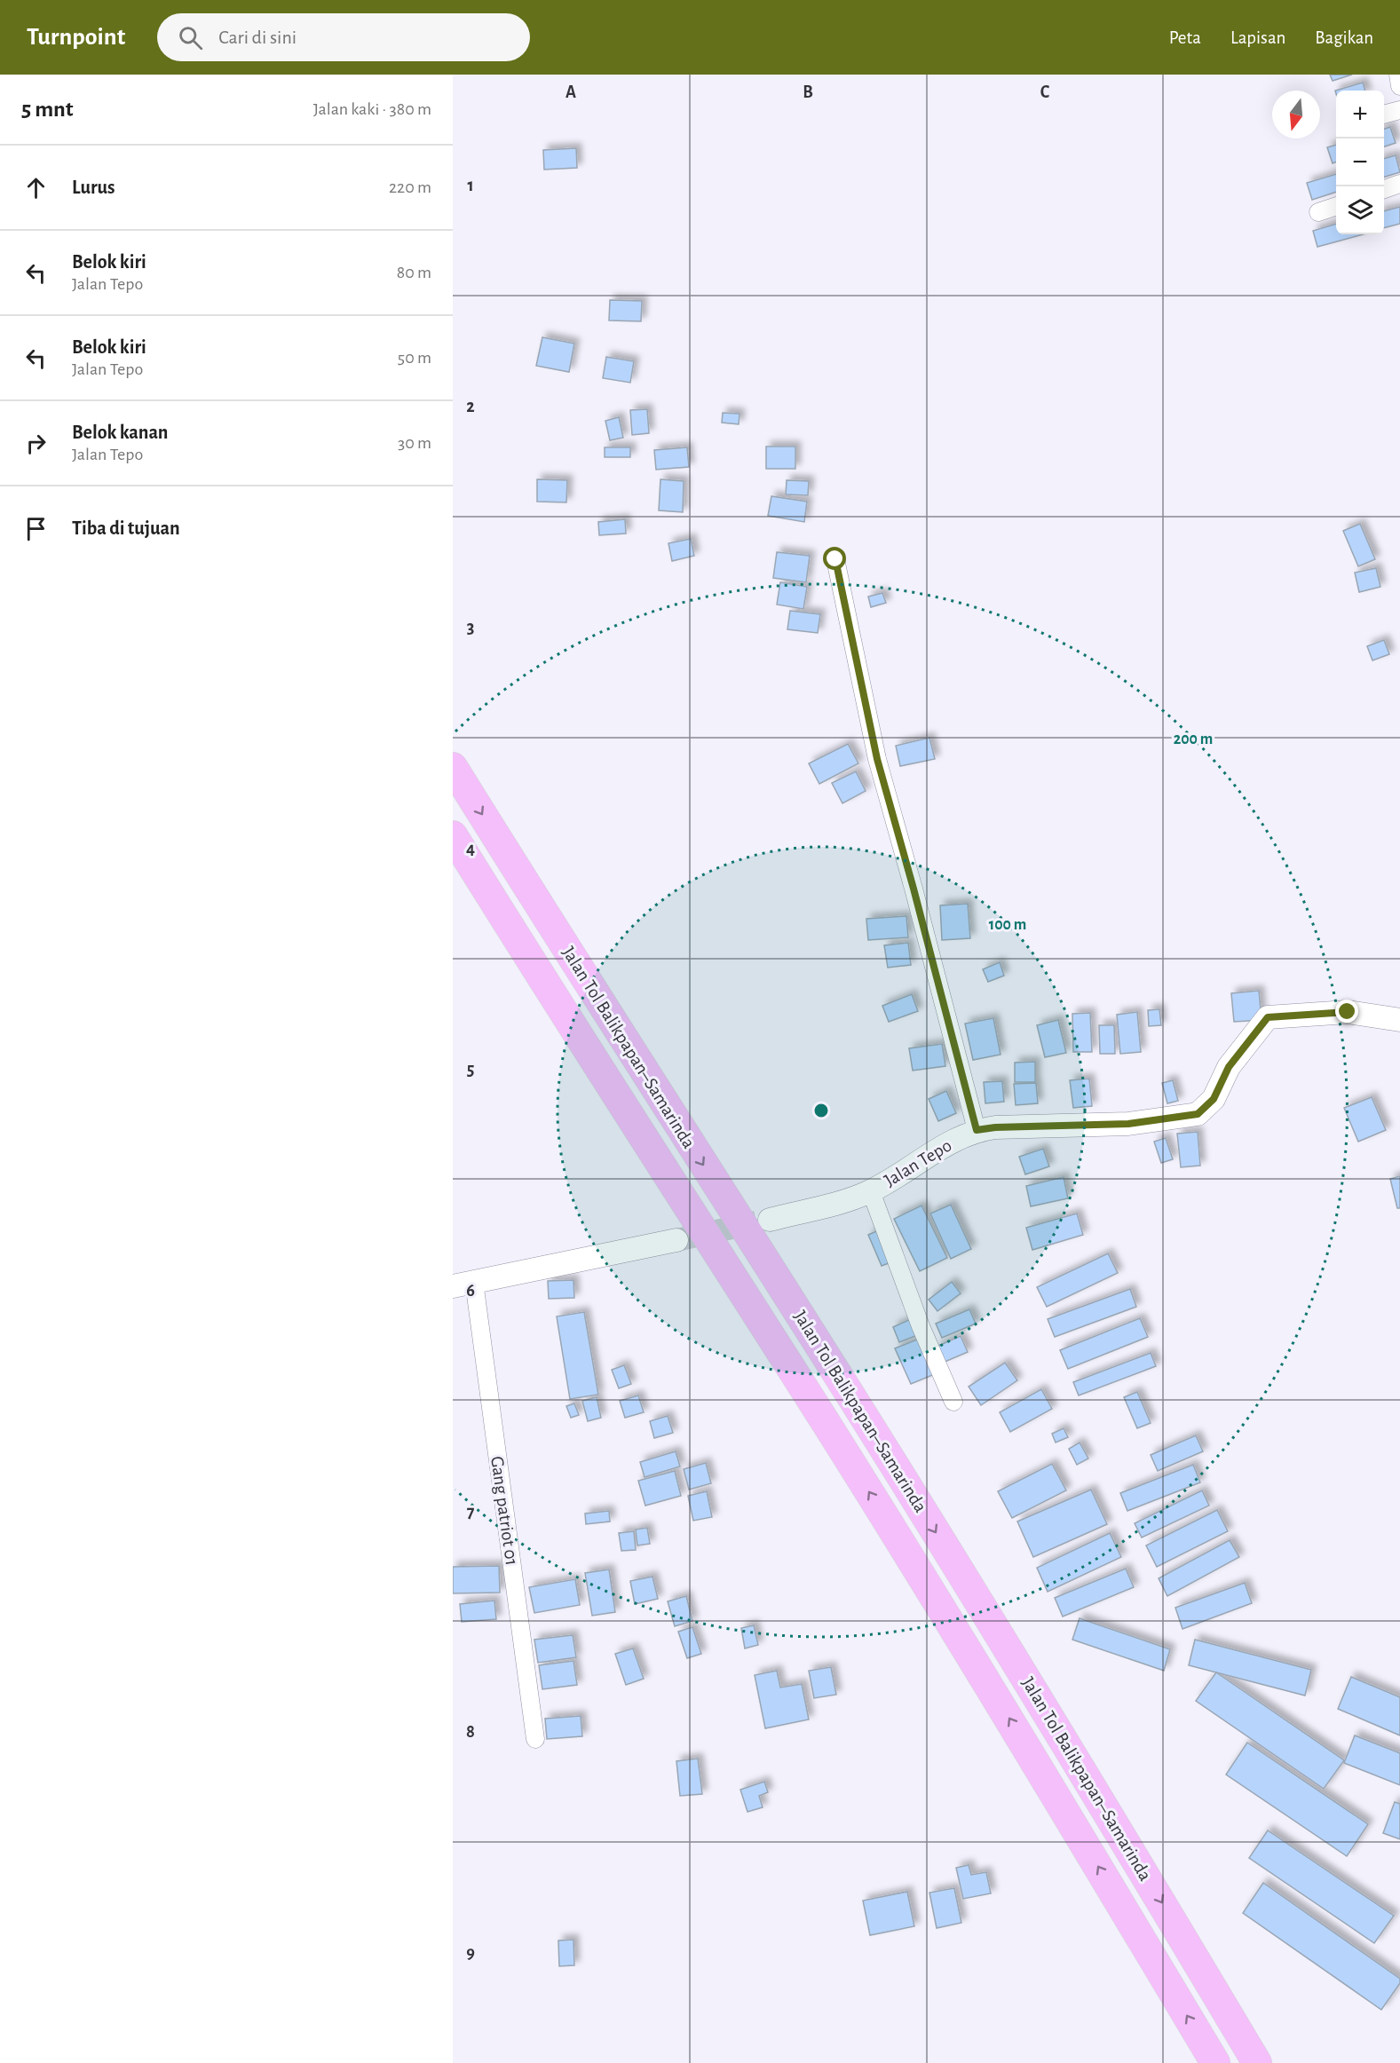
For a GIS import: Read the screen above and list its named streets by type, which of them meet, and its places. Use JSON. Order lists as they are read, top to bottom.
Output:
{
  "streets": {
    "highway": ["Jalan Tol Balikpapan–Samarinda"],
    "street": ["Jalan Tepo", "Gang patriot 01"]
  },
  "north": "bottom",
  "page": {
    "header": "Turnpoint",
    "search": "Cari di sini",
    "nav": ["Peta", "Lapisan", "Bagikan"],
    "heading": ["5 mnt", "Jalan kaki · 380 m"],
    "map_buttons": ["+", "−"],
    "list": [
      ["Lurus", "220 m"],
      ["Belok kiri", "Jalan Tepo", "80 m"],
      ["Belok kiri", "Jalan Tepo", "50 m"],
      ["Belok kanan", "Jalan Tepo", "30 m"],
      "Tiba di tujuan"
    ]
  },
  "grid": {
    "columns": ["A", "B", "C"],
    "rows": [
      "1",
      "2",
      "3",
      "4",
      "5",
      "6",
      "7",
      "8",
      "9"
    ]
  },
  "rings": ["200 m", "100 m"]
}
